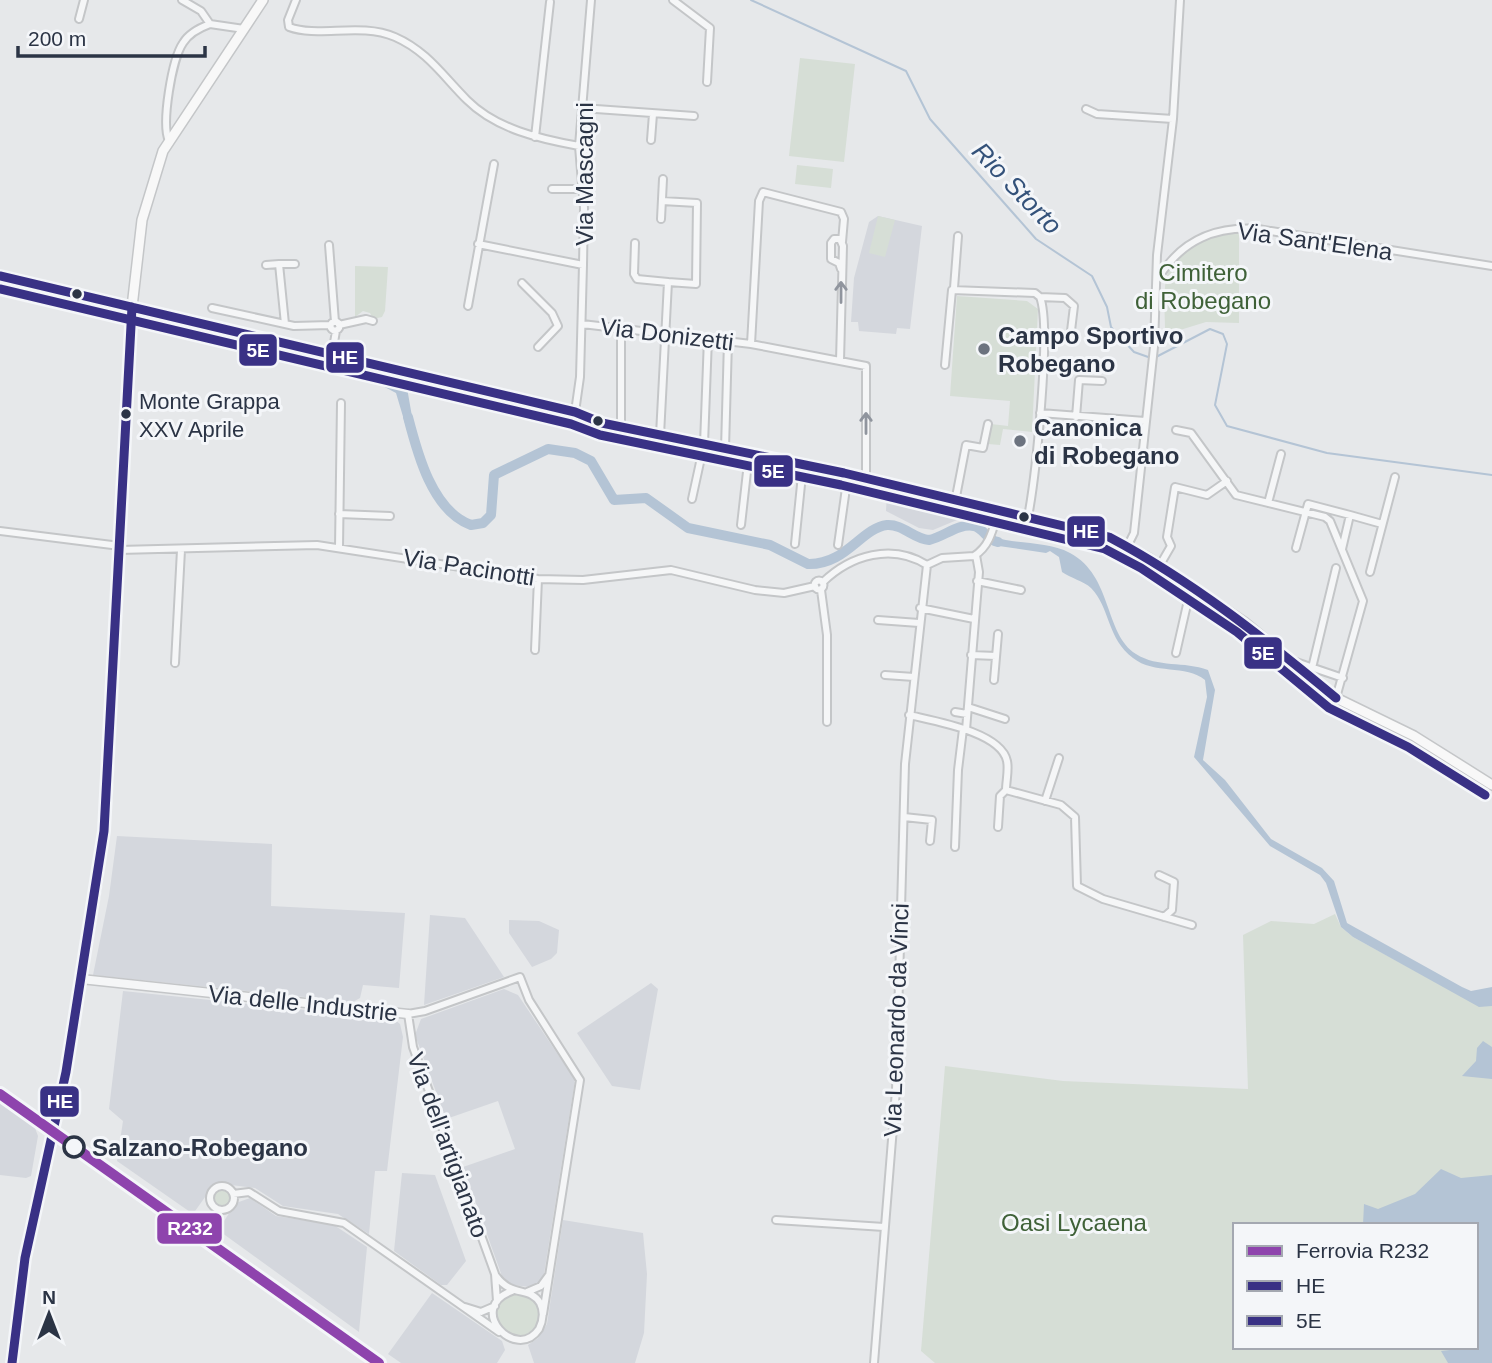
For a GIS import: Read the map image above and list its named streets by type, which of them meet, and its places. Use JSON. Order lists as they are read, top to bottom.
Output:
{
  "streets": {
    "street": [
      "Via Mascagni",
      "Via Sant'Elena",
      "Via Donizetti",
      "Via Pacinotti",
      "Via delle Industrie",
      "Via Leonardo da Vinci",
      "Via dell'artigianato"
    ]
  },
  "crossings": [
    ["Via Mascagni", "Via Donizetti"],
    ["Via Pacinotti", "Via Leonardo da Vinci"],
    ["Via delle Industrie", "Via dell'artigianato"]
  ],
  "water": ["Rio Storto"],
  "parks": ["Cimitero di Robegano", "Oasi Lycaena"],
  "places": [
    "Campo Sportivo Robegano",
    "Monte Grappa XXV Aprile",
    "Canonica di Robegano",
    "Salzano-Robegano"
  ],
  "lines": ["transit line HE", "transit line 5E", "rail line R232"],
  "legend": ["Ferrovia R232", "HE", "5E"],
  "scale_bar": "200 m",
  "north": "top"
}
